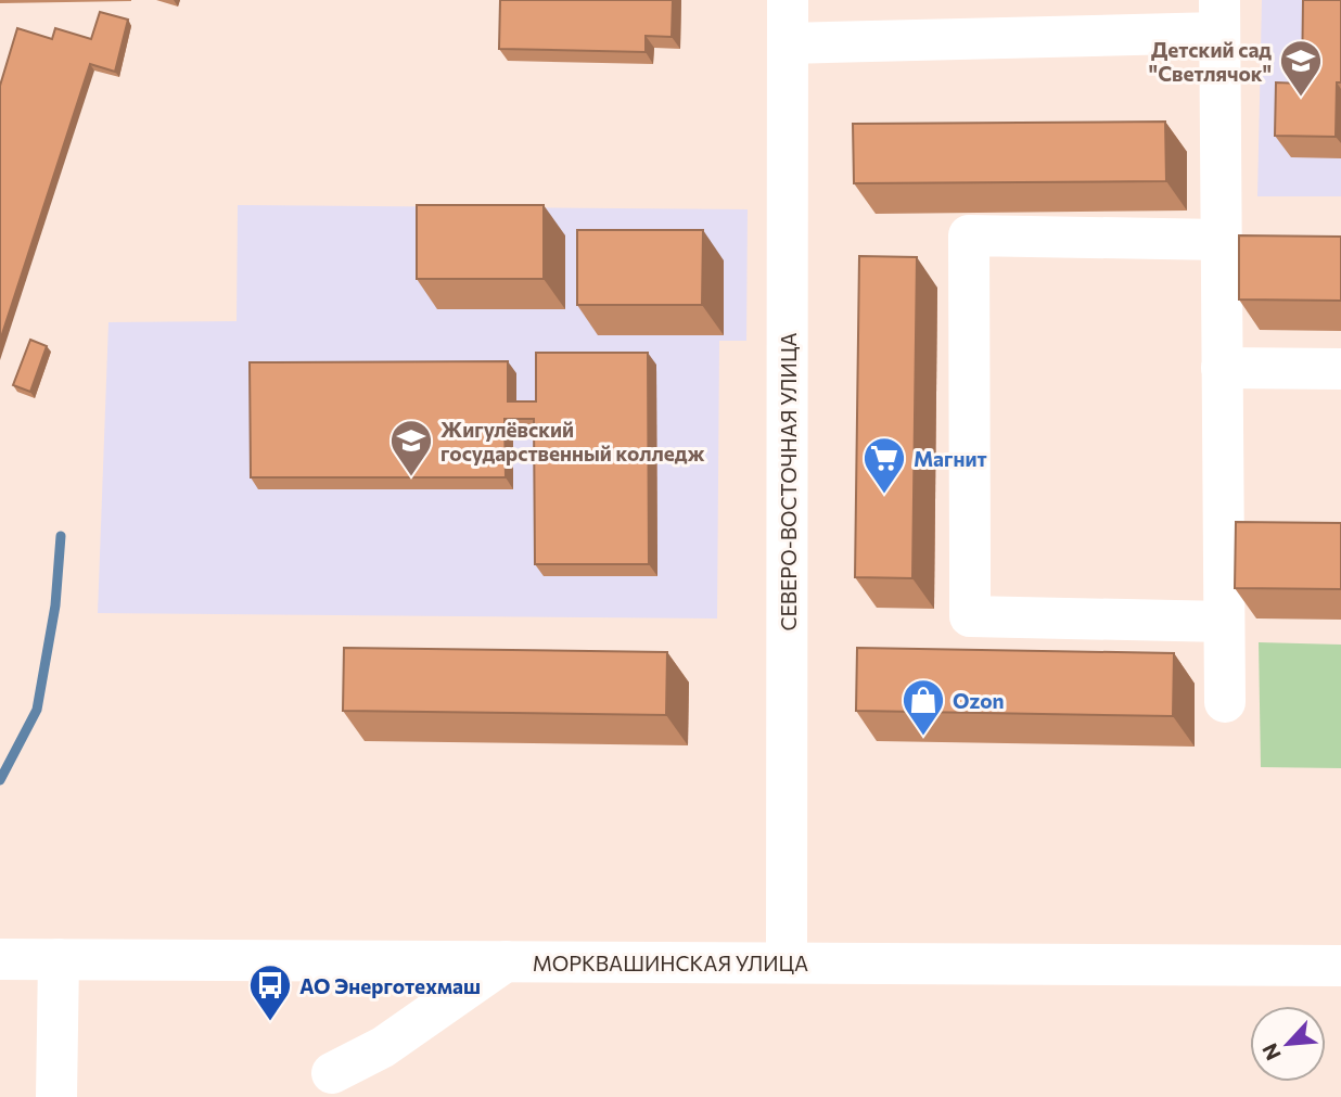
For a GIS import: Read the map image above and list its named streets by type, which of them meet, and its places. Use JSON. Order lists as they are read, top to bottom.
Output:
{
  "streets": {
    "street": ["СЕВЕРО-ВОСТОЧНАЯ УЛИЦА", "МОРКВАШИНСКАЯ УЛИЦА"]
  },
  "crossings": [
    ["СЕВЕРО-ВОСТОЧНАЯ УЛИЦА", "МОРКВАШИНСКАЯ УЛИЦА"]
  ],
  "places": {
    "school or university": ["Детский сад \"Светлячок\"", "Жигулёвский государственный колледж"],
    "supermarket": ["Магнит"],
    "shop": ["Ozon"],
    "bus stop": ["АО Энерготехмаш"]
  },
  "north": "bottom left"
}
